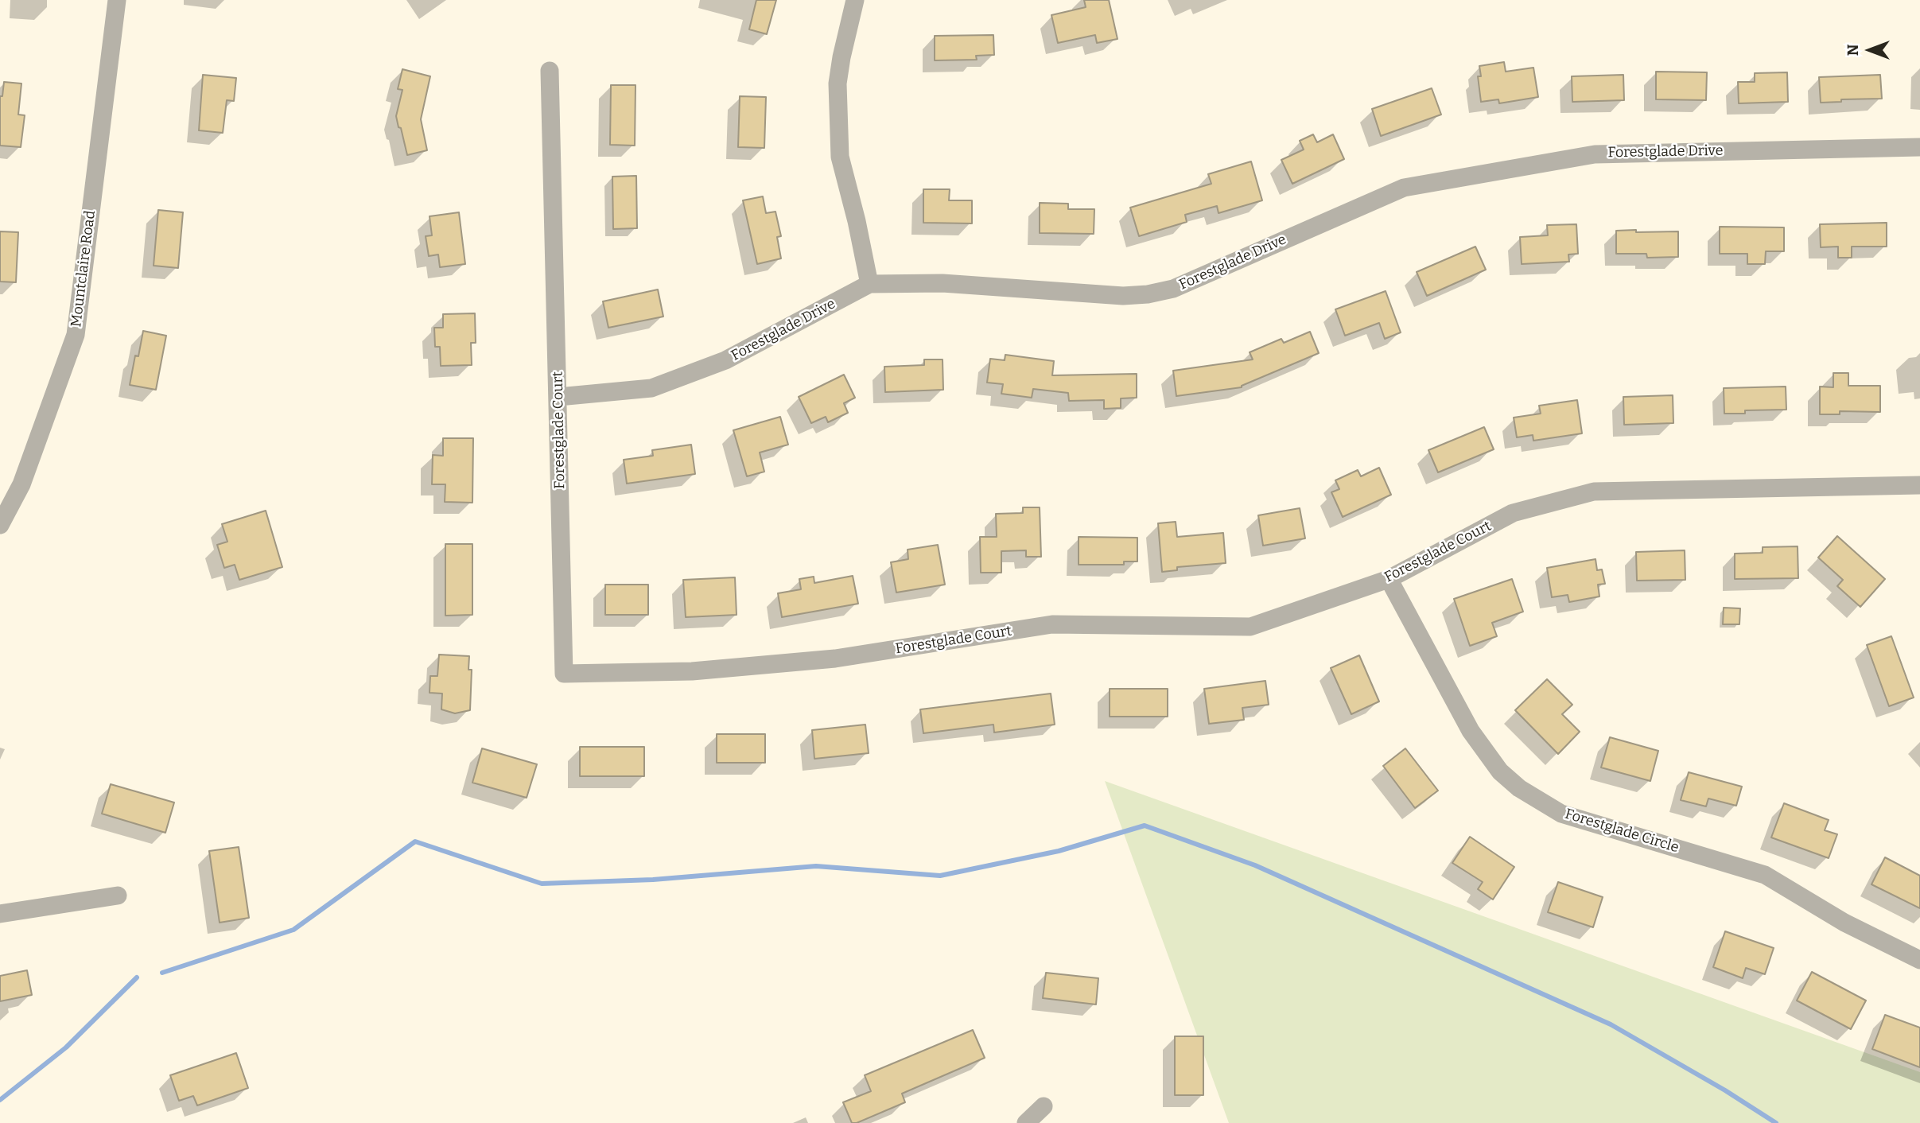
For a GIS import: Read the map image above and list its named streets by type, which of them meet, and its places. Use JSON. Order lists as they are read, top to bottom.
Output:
{
  "streets": {
    "street": [
      "Forestglade Drive",
      "Mountclaire Road",
      "Forestglade Court",
      "Forestglade Circle"
    ]
  },
  "crossings": [
    ["Forestglade Drive", "Forestglade Court"],
    ["Forestglade Court", "Forestglade Circle"]
  ],
  "north": "left"
}
